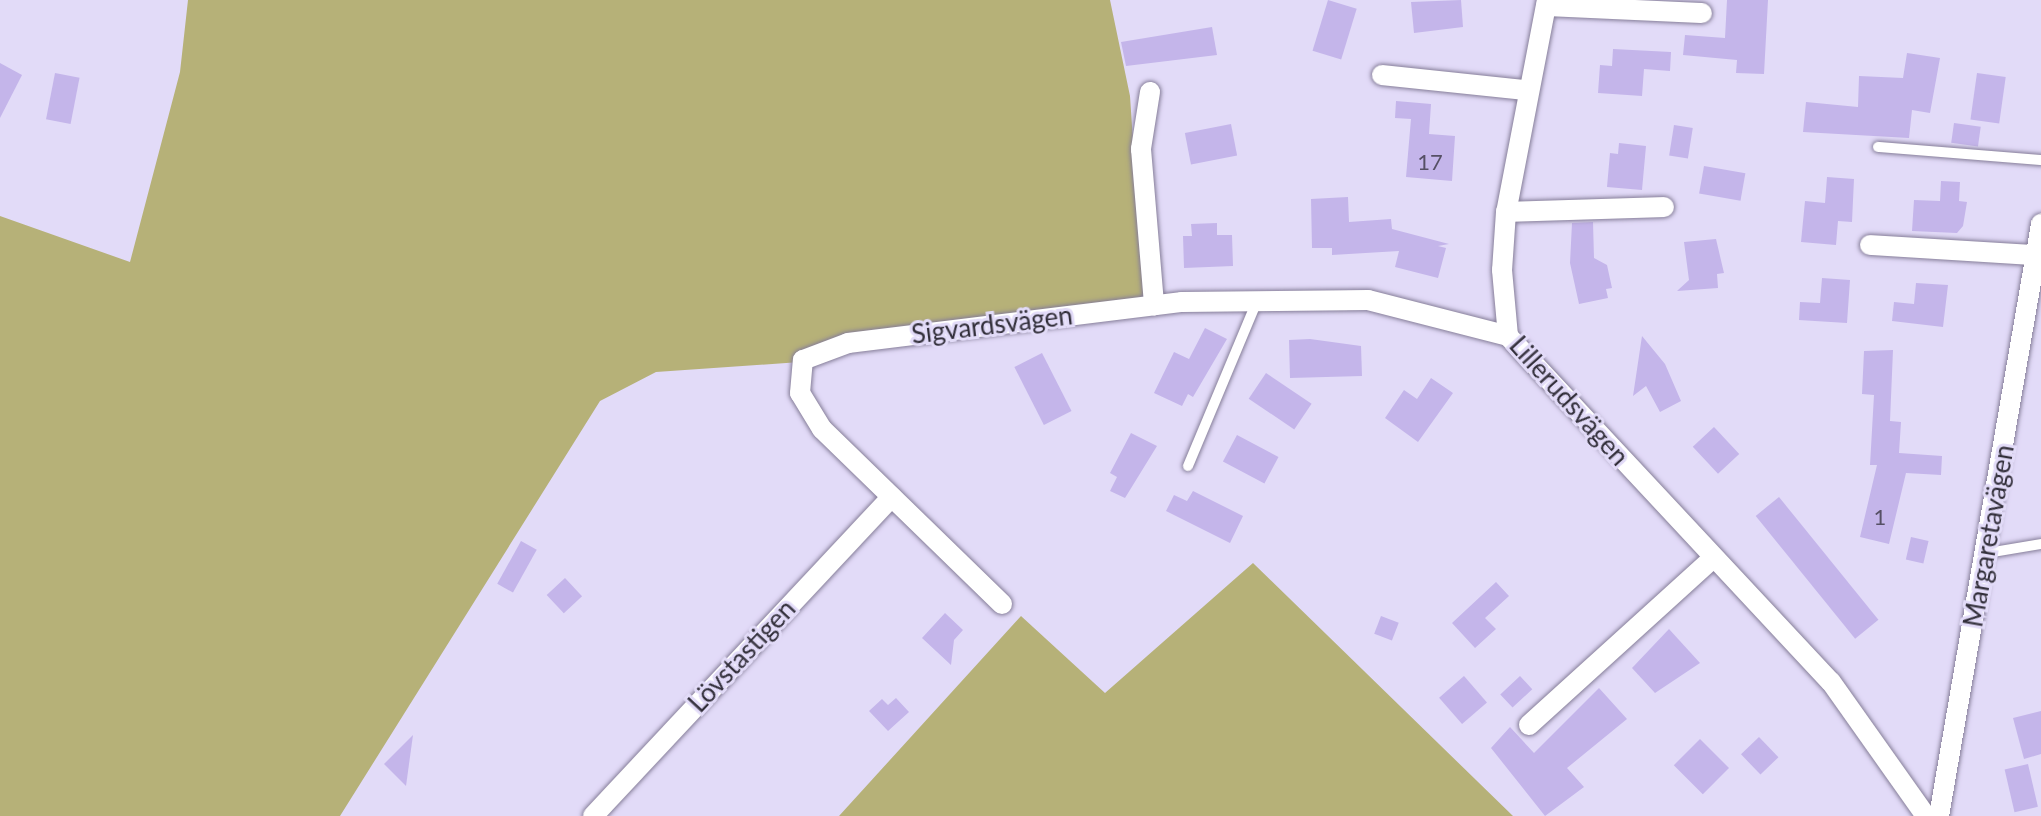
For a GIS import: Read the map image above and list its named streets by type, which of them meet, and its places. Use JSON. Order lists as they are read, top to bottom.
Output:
{
  "streets": {
    "street": [
      "Sigvardsvägen",
      "Lillerudsvägen",
      "Margaretavägen",
      "Lövstastigen"
    ]
  },
  "crossings": [
    ["Sigvardsvägen", "Lillerudsvägen"],
    ["Sigvardsvägen", "Lövstastigen"]
  ],
  "house_numbers": ["17", "1"]
}
